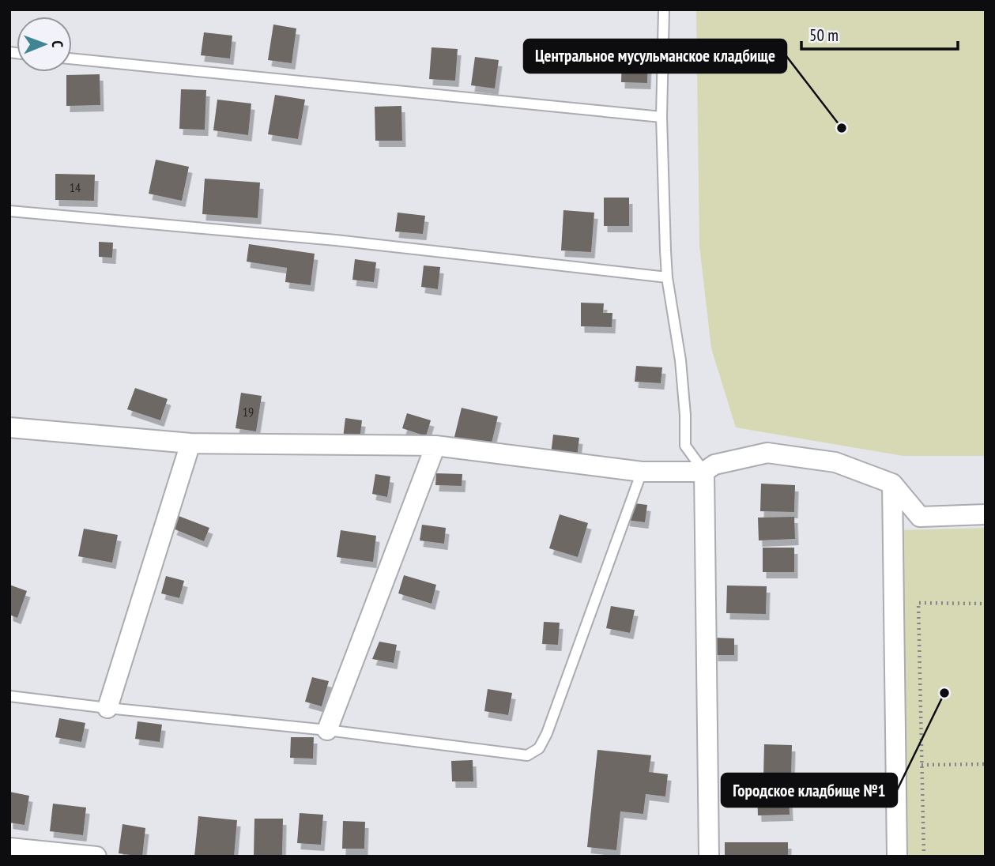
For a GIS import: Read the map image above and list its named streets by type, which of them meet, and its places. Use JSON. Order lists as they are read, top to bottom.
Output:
{
  "places": ["Центральное мусульманское кладбище", "Городское кладбище №1"],
  "house_numbers": ["14", "19"],
  "scale_bar": "50 m",
  "north": "right"
}
